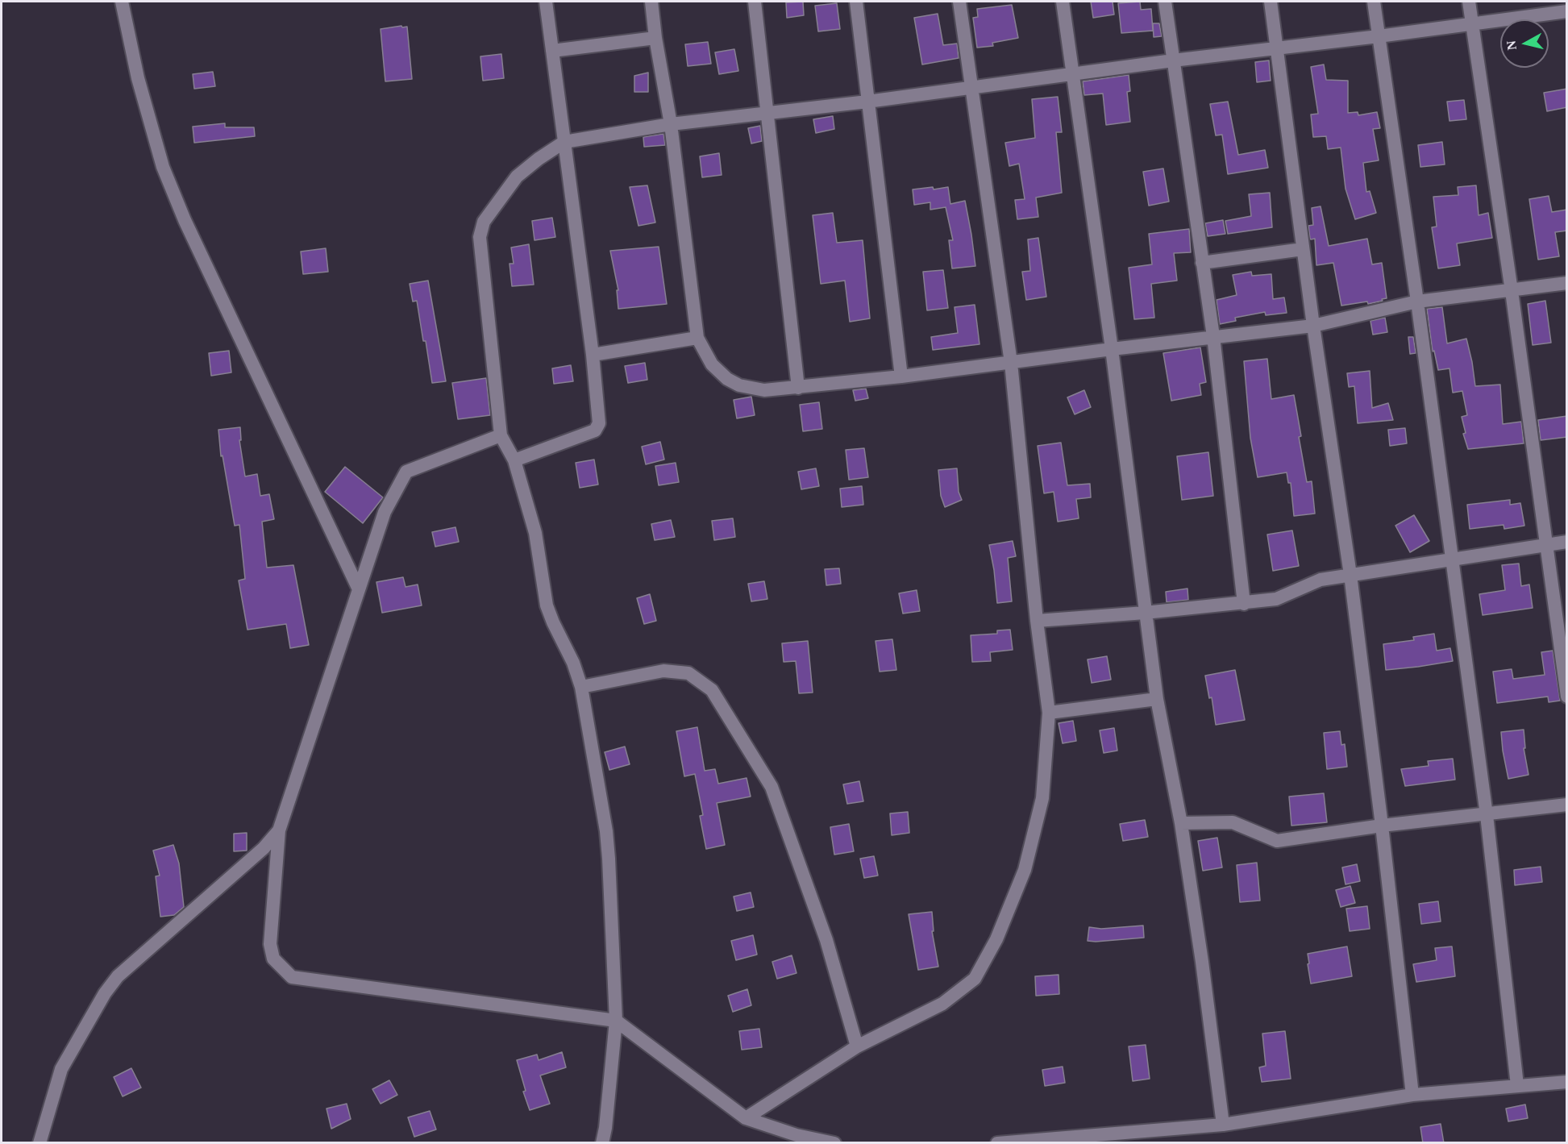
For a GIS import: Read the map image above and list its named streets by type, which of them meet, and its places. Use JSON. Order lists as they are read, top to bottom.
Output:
{
  "north": "left"
}
